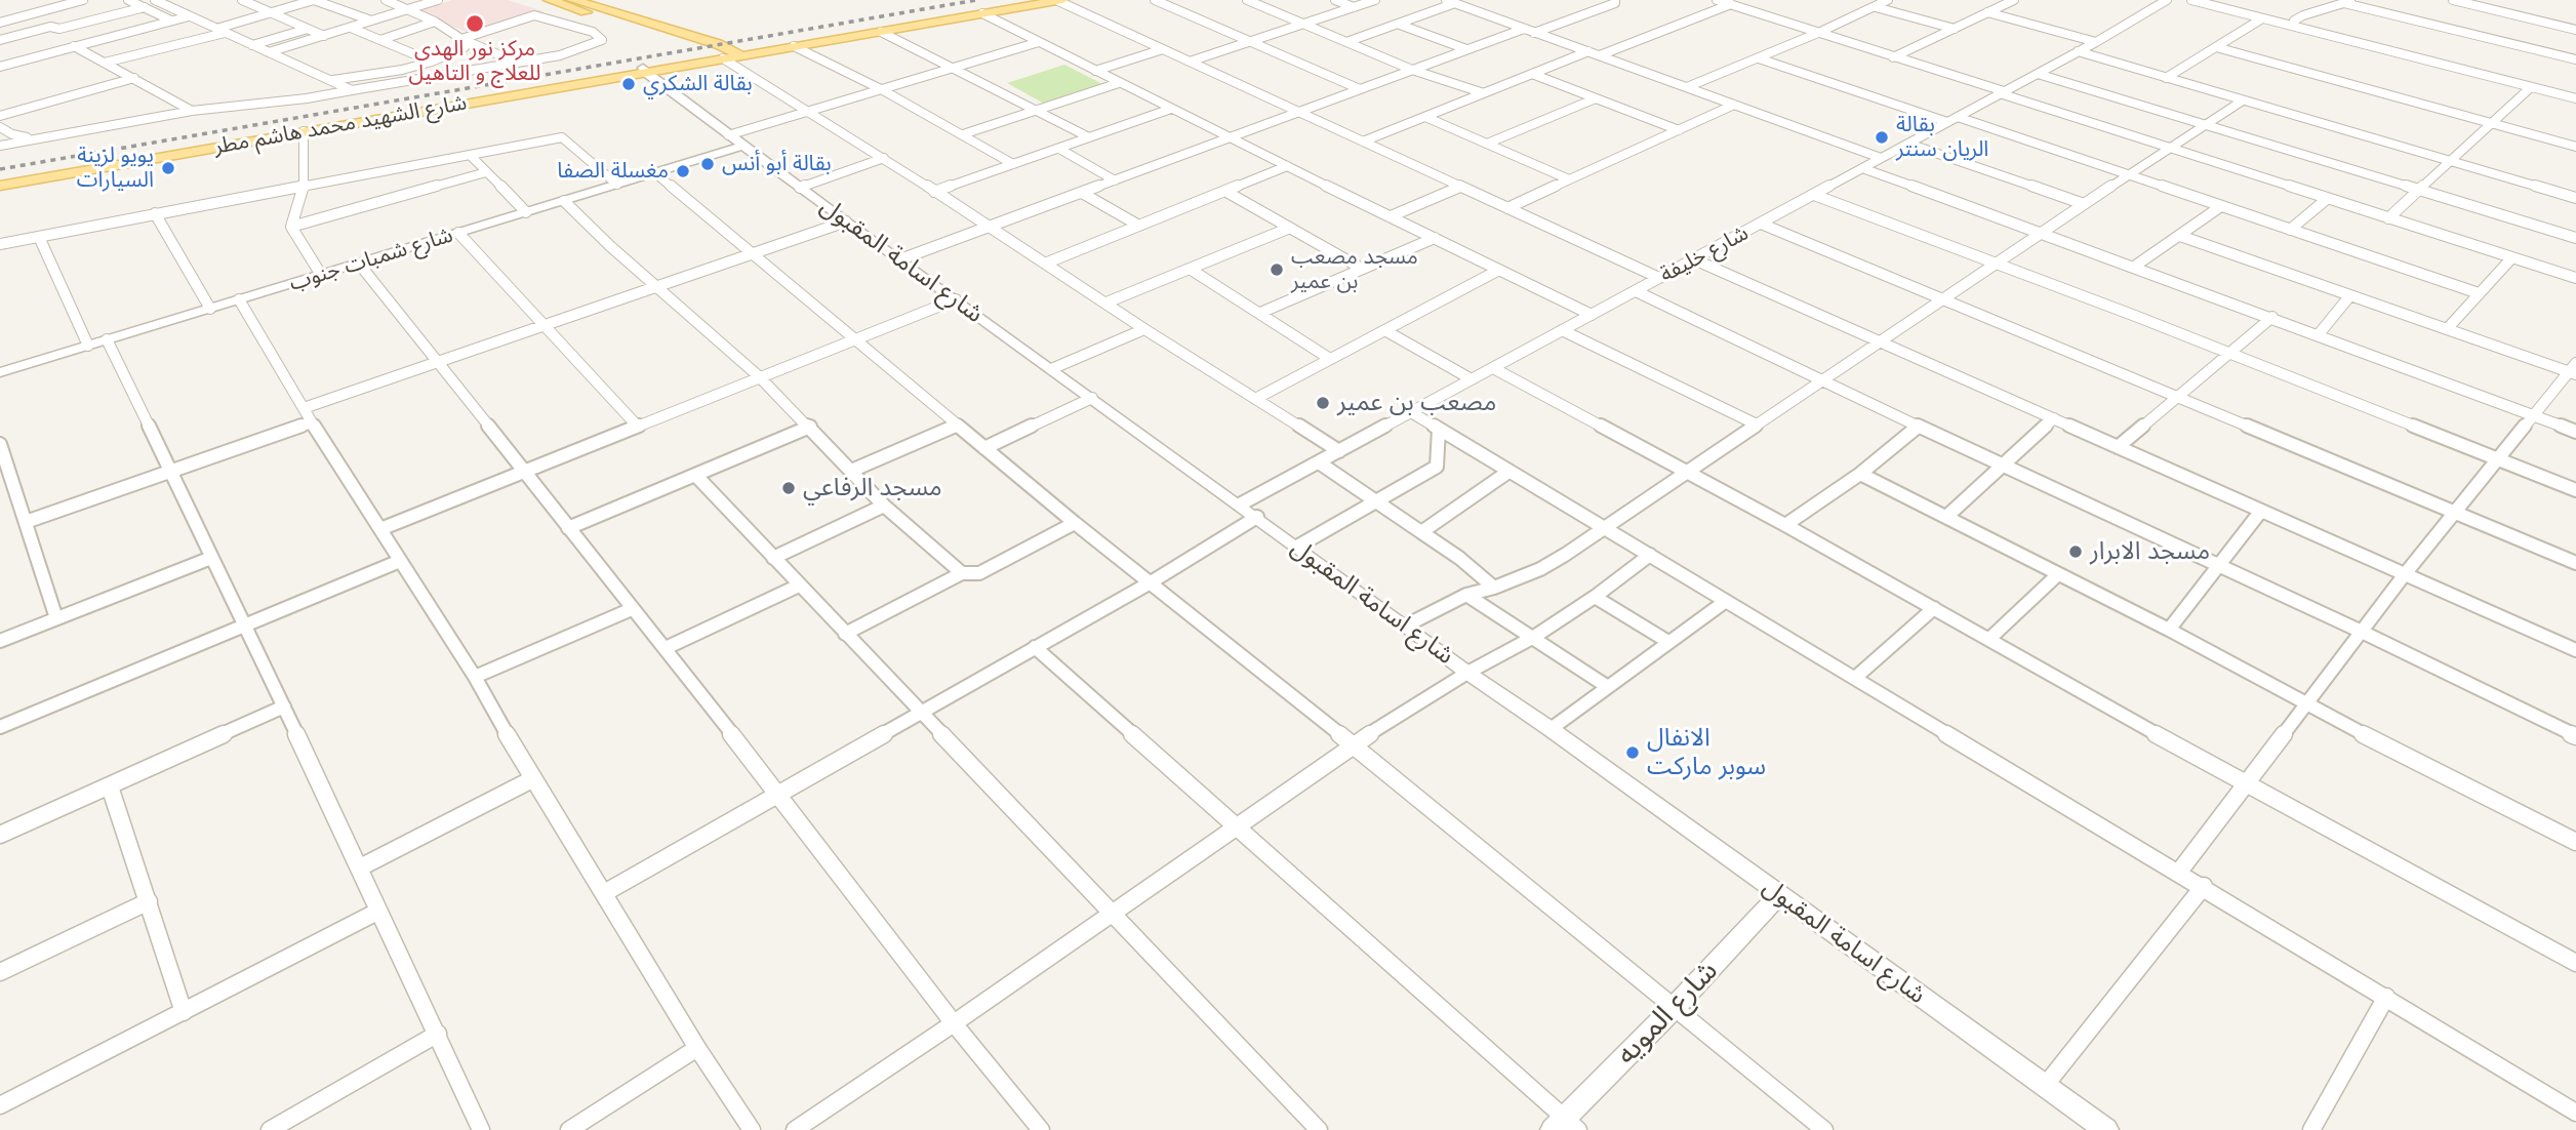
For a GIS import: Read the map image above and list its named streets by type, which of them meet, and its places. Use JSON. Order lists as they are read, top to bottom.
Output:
{
  "streets": {
    "main road": ["شارع الشهيد محمد هاشم مطر"],
    "street": [
      "شارع خليفة",
      "شارع شمبات جنوب",
      "شارع اسامة المقبول",
      "شارع المويه"
    ]
  },
  "crossings": [
    ["شارع الشهيد محمد هاشم مطر", "شارع اسامة المقبول"],
    ["شارع خليفة", "شارع اسامة المقبول"],
    ["شارع شمبات جنوب", "شارع اسامة المقبول"],
    ["شارع اسامة المقبول", "شارع المويه"]
  ],
  "places": [
    "مركز نور الهدي للعلاج و التاهيل",
    "بقالة الشكري",
    "بقالة الريان سنتر",
    "بقالة أبو أنس",
    "يويو لزينة السيارات",
    "مغسلة الصفا",
    "مسجد مصعب بن عمير",
    "مصعب بن عمير",
    "مسجد الرفاعي",
    "مسجد الابرار",
    "الانفال سوبر ماركت"
  ]
}
